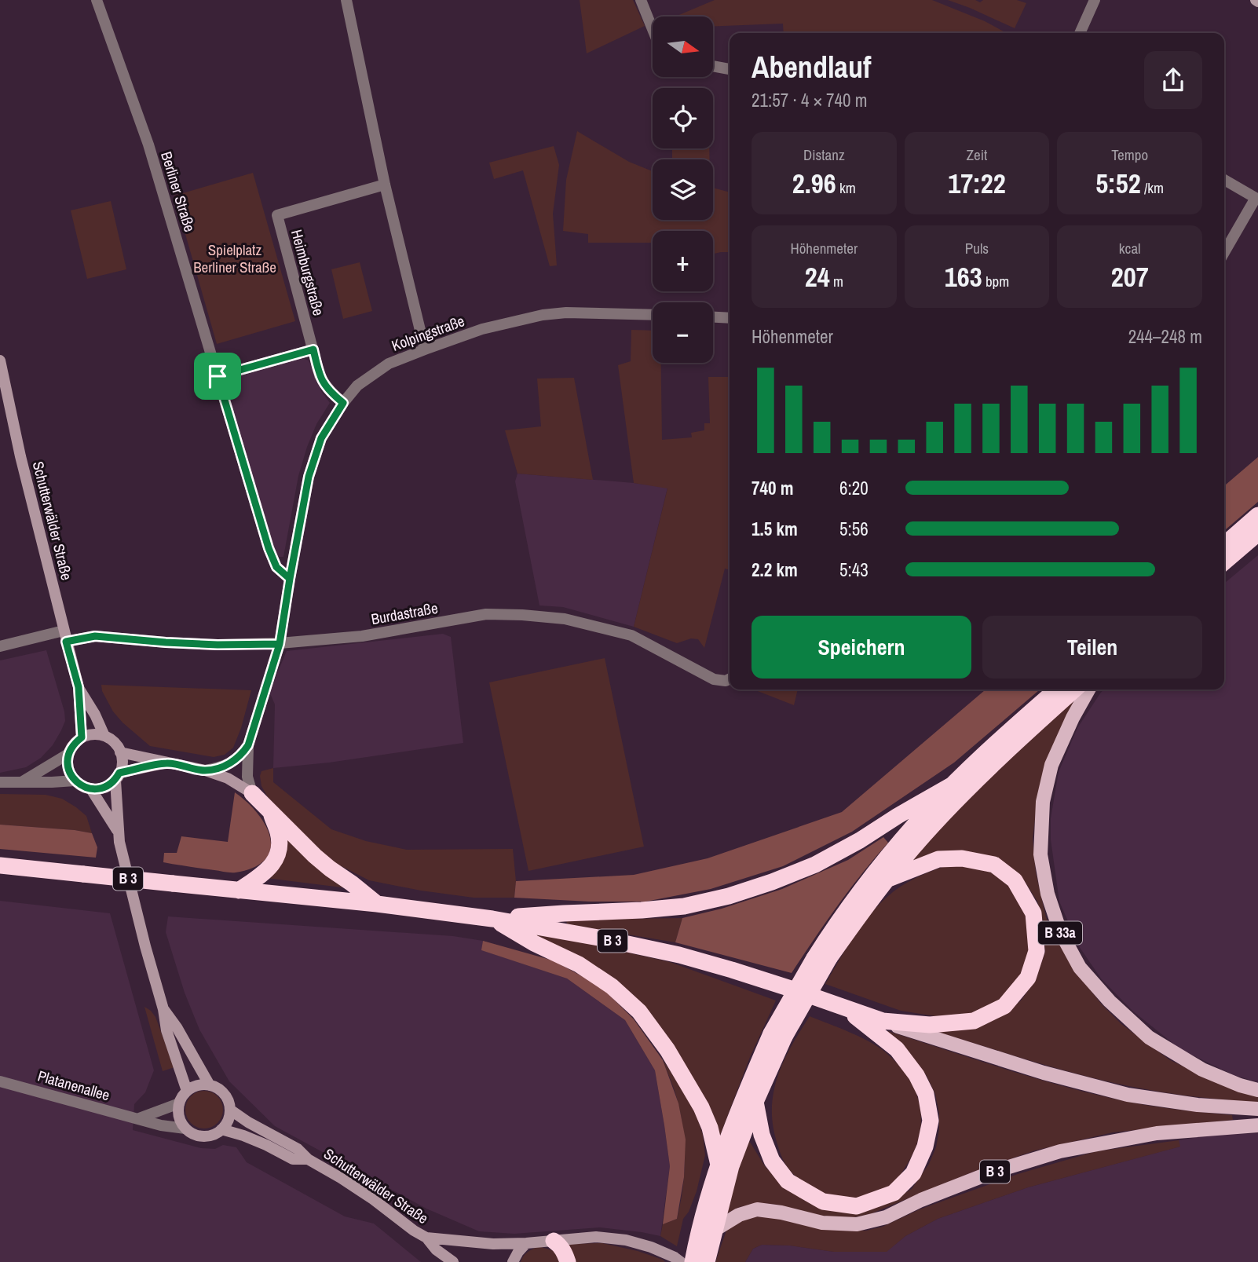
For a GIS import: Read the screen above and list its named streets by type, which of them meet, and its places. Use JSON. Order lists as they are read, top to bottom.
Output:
{
  "streets": {
    "highway": ["B 3"],
    "main road": ["Schutterwälder Straße", "B 33a"],
    "street": [
      "Berliner Straße",
      "Heimburgstraße",
      "Kolpingstraße",
      "Burdastraße",
      "Platanenallee"
    ]
  },
  "crossings": [
    ["Berliner Straße", "Kolpingstraße"],
    ["Heimburgstraße", "Kolpingstraße"],
    ["Kolpingstraße", "Burdastraße"],
    ["Schutterwälder Straße", "Burdastraße"],
    ["Schutterwälder Straße", "Platanenallee"]
  ],
  "parks": ["Spielplatz Berliner Straße"],
  "north": "right",
  "page": {
    "map_buttons": ["+", "−"],
    "heading": ["Abendlauf", "21:57 · 4 × 740 m"],
    "stats": [
      ["Distanz", "2.96 km"],
      ["Zeit", "17:22"],
      ["Tempo", "5:52 /km"],
      ["Höhenmeter", "24 m"],
      ["Puls", "163 bpm"],
      ["kcal", "207"]
    ],
    "chart": ["Höhenmeter", "244–248 m"],
    "list": [
      {
        "name": "740 m",
        "note": "6:20"
      },
      {
        "name": "1.5 km",
        "note": "5:56"
      },
      {
        "name": "2.2 km",
        "note": "5:43"
      }
    ],
    "buttons": ["Speichern", "Teilen"]
  }
}
